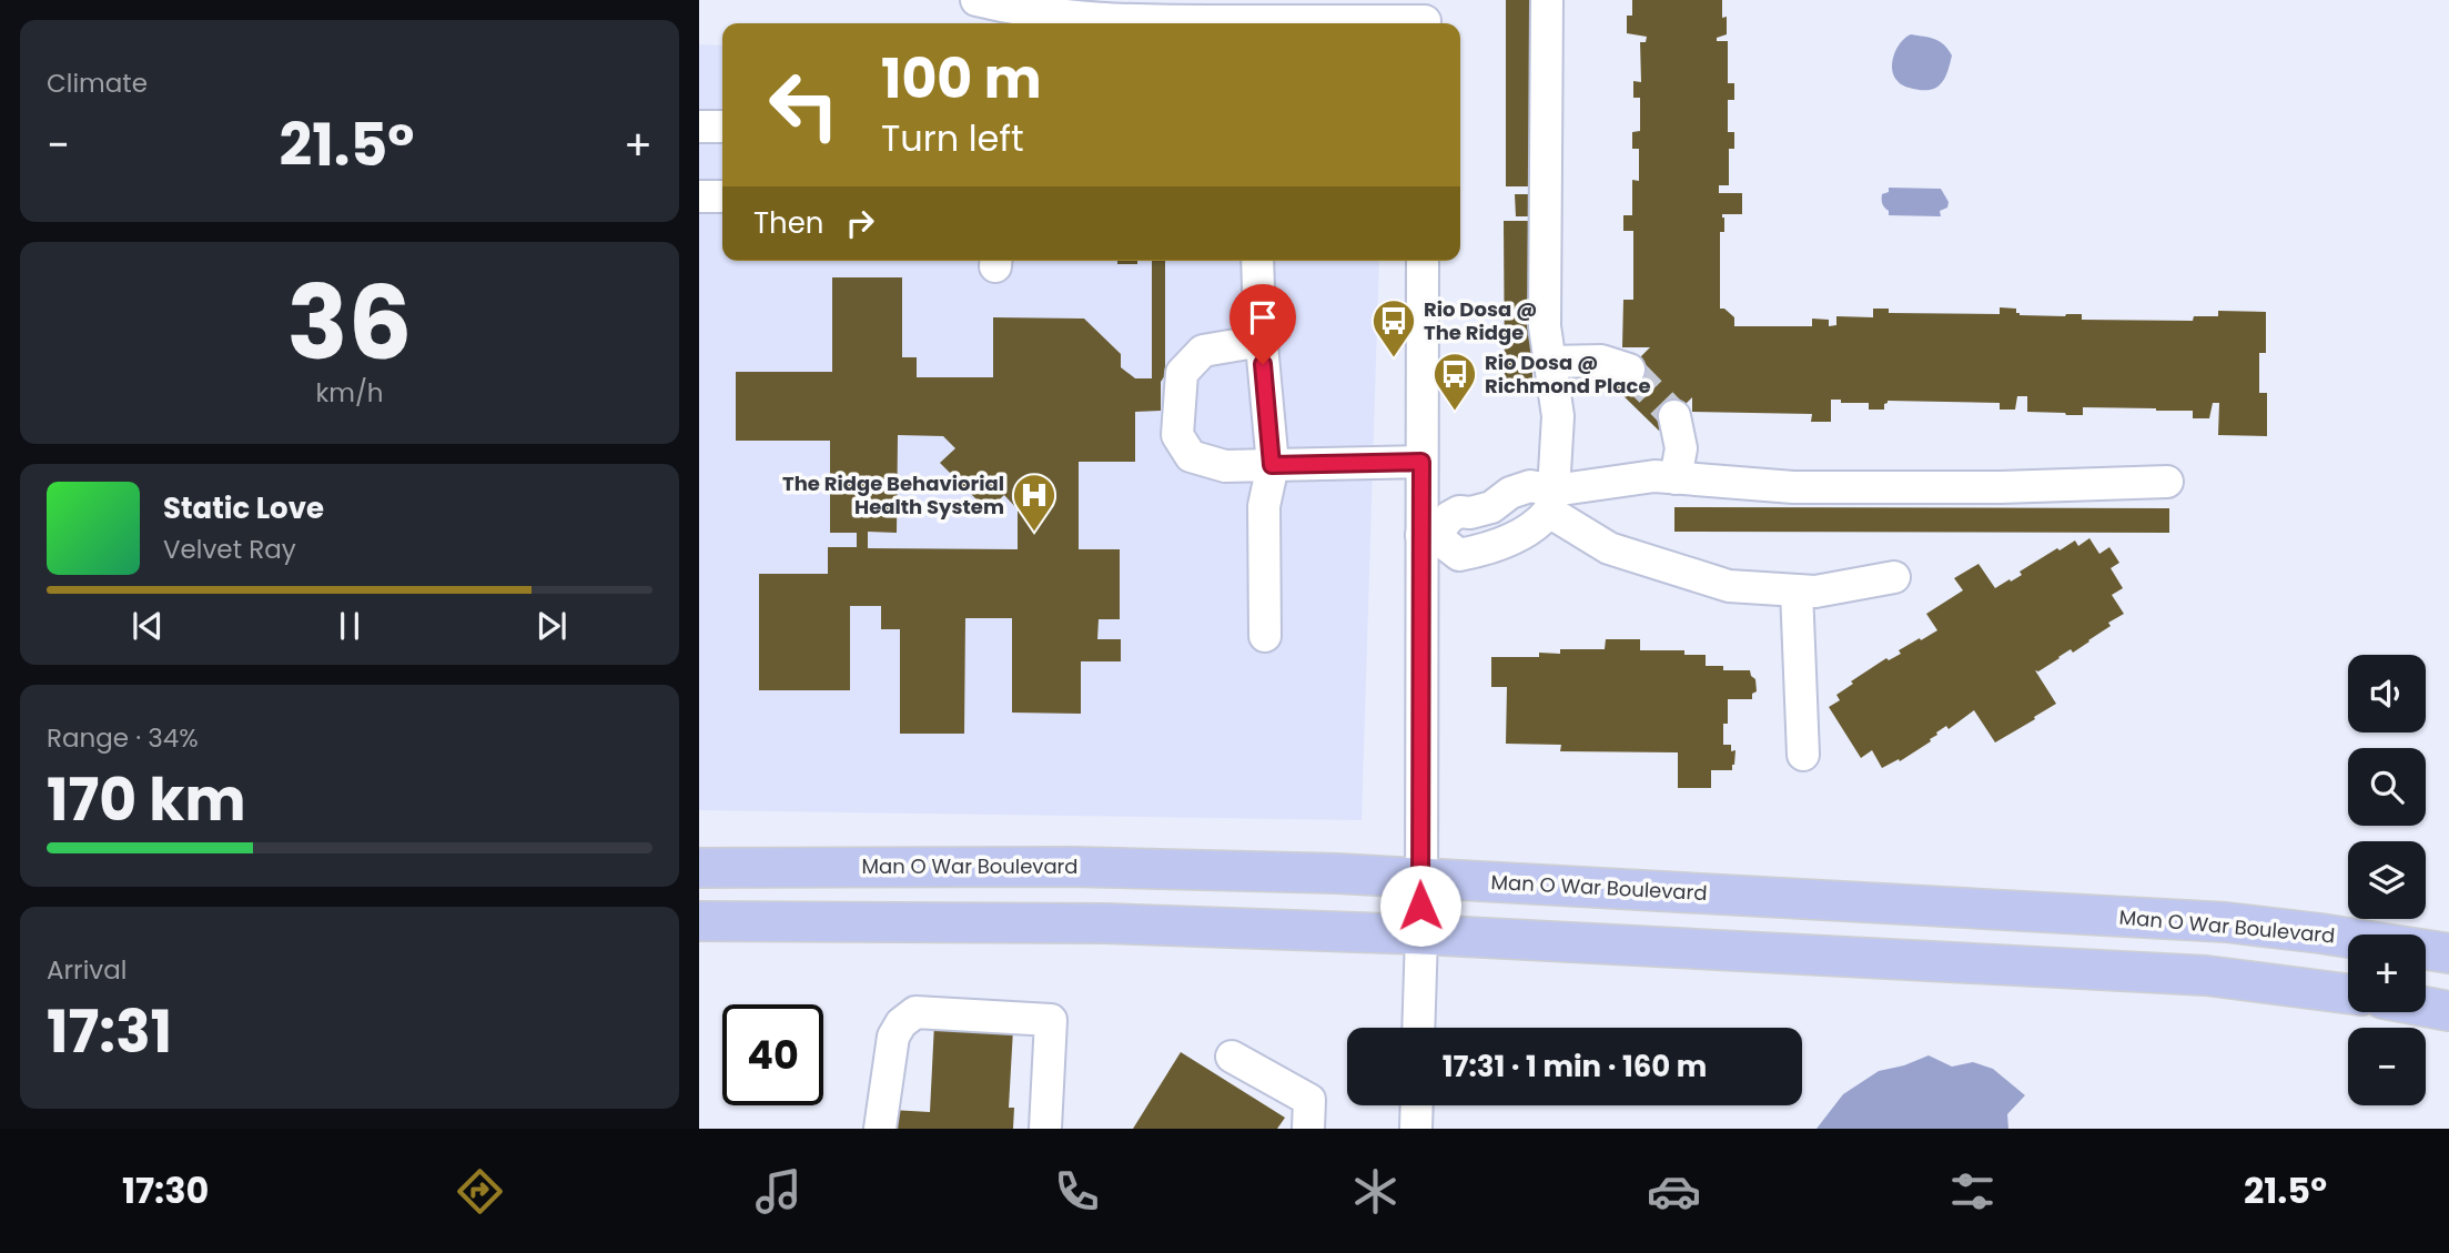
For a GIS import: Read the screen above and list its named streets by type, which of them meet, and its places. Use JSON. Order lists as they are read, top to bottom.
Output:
{
  "streets": {
    "main road": ["Man O War Boulevard"]
  },
  "places": {
    "bus stop": ["Rio Dosa @ The Ridge", "Rio Dosa @ Richmond Place"],
    "hospital": ["The Ridge Behaviorial Health System"]
  },
  "page": {
    "tile": [
      "Climate",
      ["36", "km/h"],
      ["Range · 34%", "170 km"],
      ["Arrival", "17:31"]
    ],
    "turn": ["100 m", "Turn left"],
    "heat": ["−", "21.5°", "+"],
    "then": "Then",
    "song": ["Static Love", "Velvet Ray"],
    "map_buttons": ["+", "−"],
    "limit": "40",
    "trip": "17:31 · 1 min · 160 m",
    "tabs": ["17:30", "21.5°"]
  }
}
